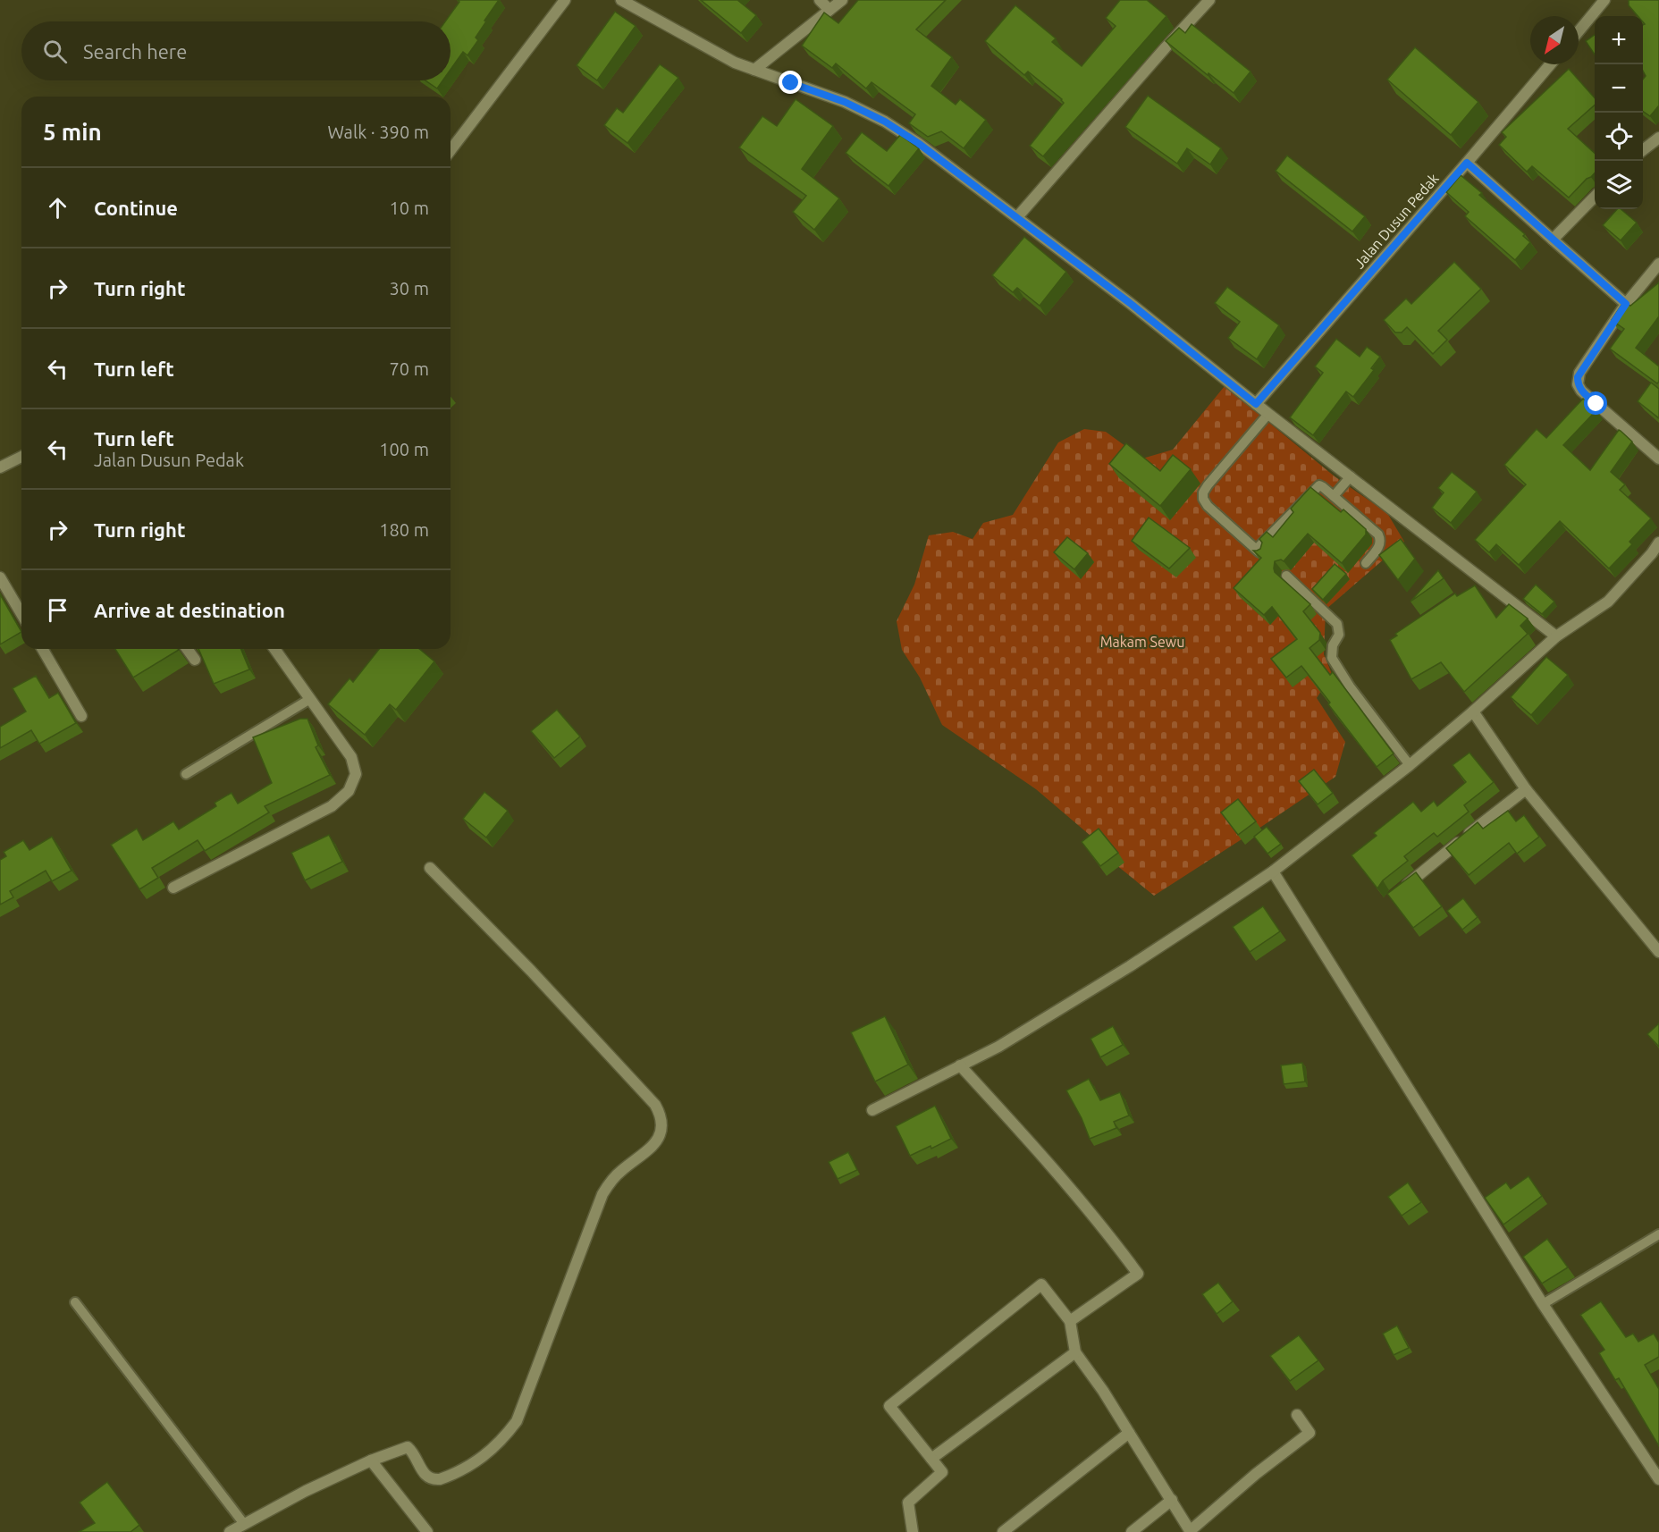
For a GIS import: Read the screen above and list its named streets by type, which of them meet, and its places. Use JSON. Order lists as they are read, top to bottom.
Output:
{
  "streets": {
    "street": ["Jalan Dusun Pedak"]
  },
  "parks": ["Makam Sewu"],
  "north": "bottom left",
  "page": {
    "map_buttons": ["+", "−"],
    "search": "Search here",
    "heading": ["5 min", "Walk · 390 m"],
    "list": [
      ["Continue", "10 m"],
      ["Turn right", "30 m"],
      ["Turn left", "70 m"],
      ["Turn left", "Jalan Dusun Pedak", "100 m"],
      ["Turn right", "180 m"],
      "Arrive at destination"
    ]
  }
}
